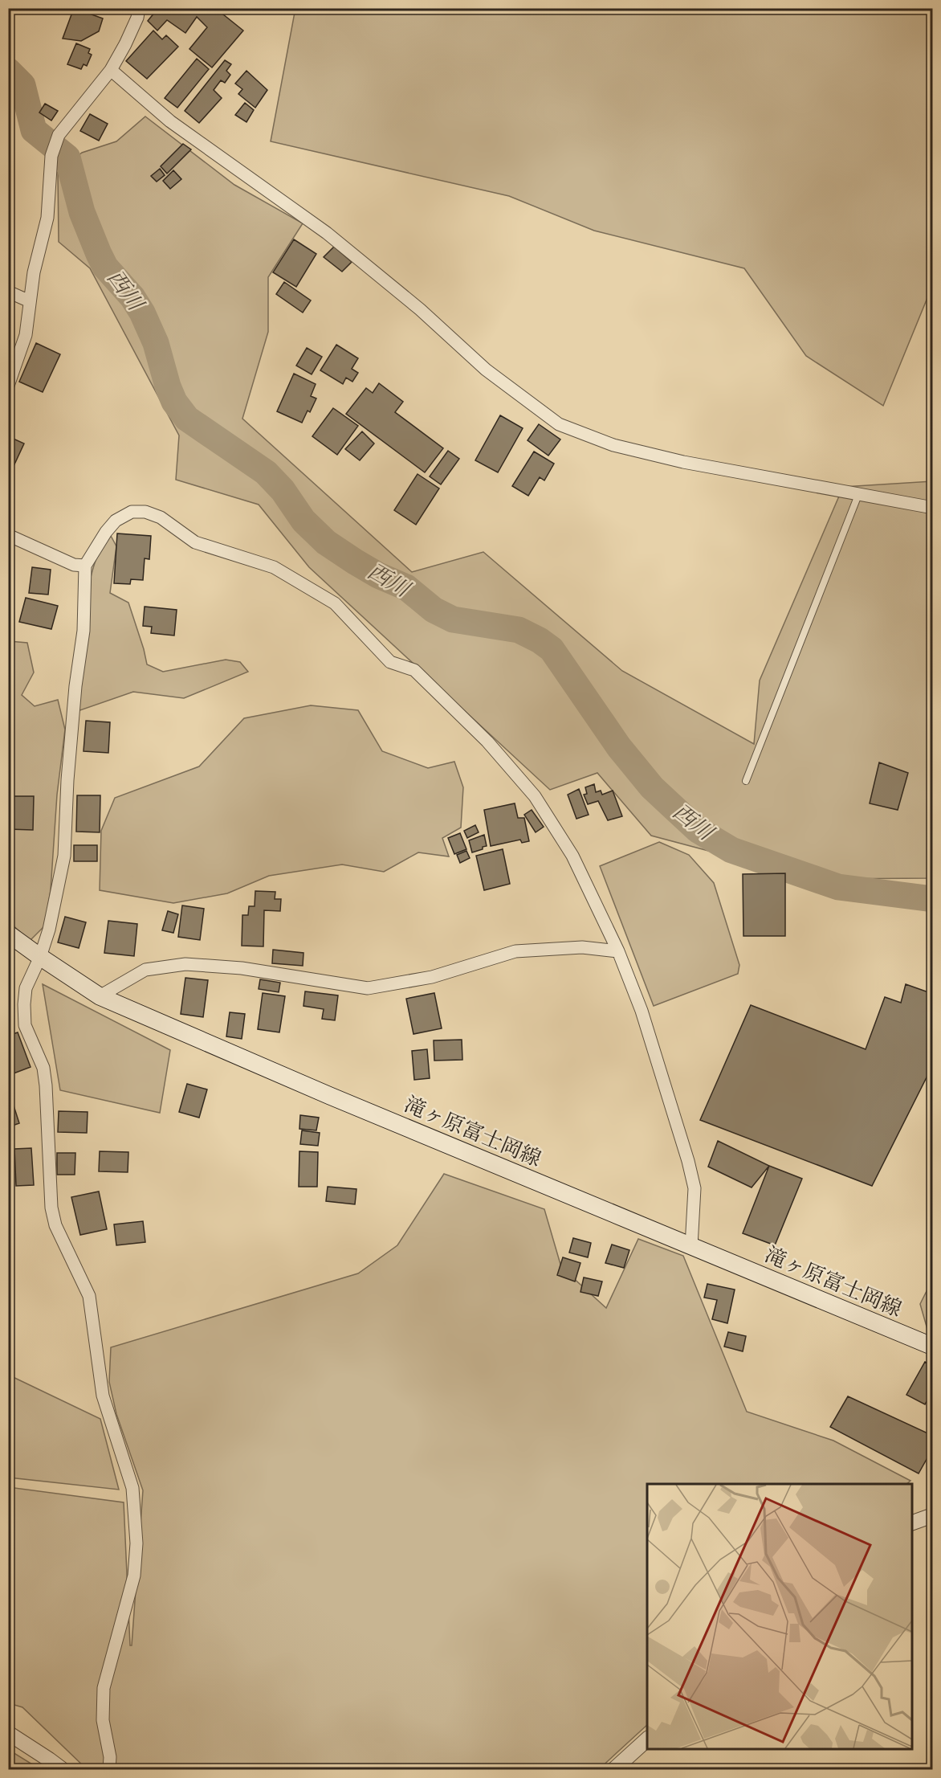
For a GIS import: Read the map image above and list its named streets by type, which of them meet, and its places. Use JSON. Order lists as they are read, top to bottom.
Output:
{
  "streets": {
    "main road": ["滝ヶ原富士岡線"]
  },
  "water": ["西川"]
}
